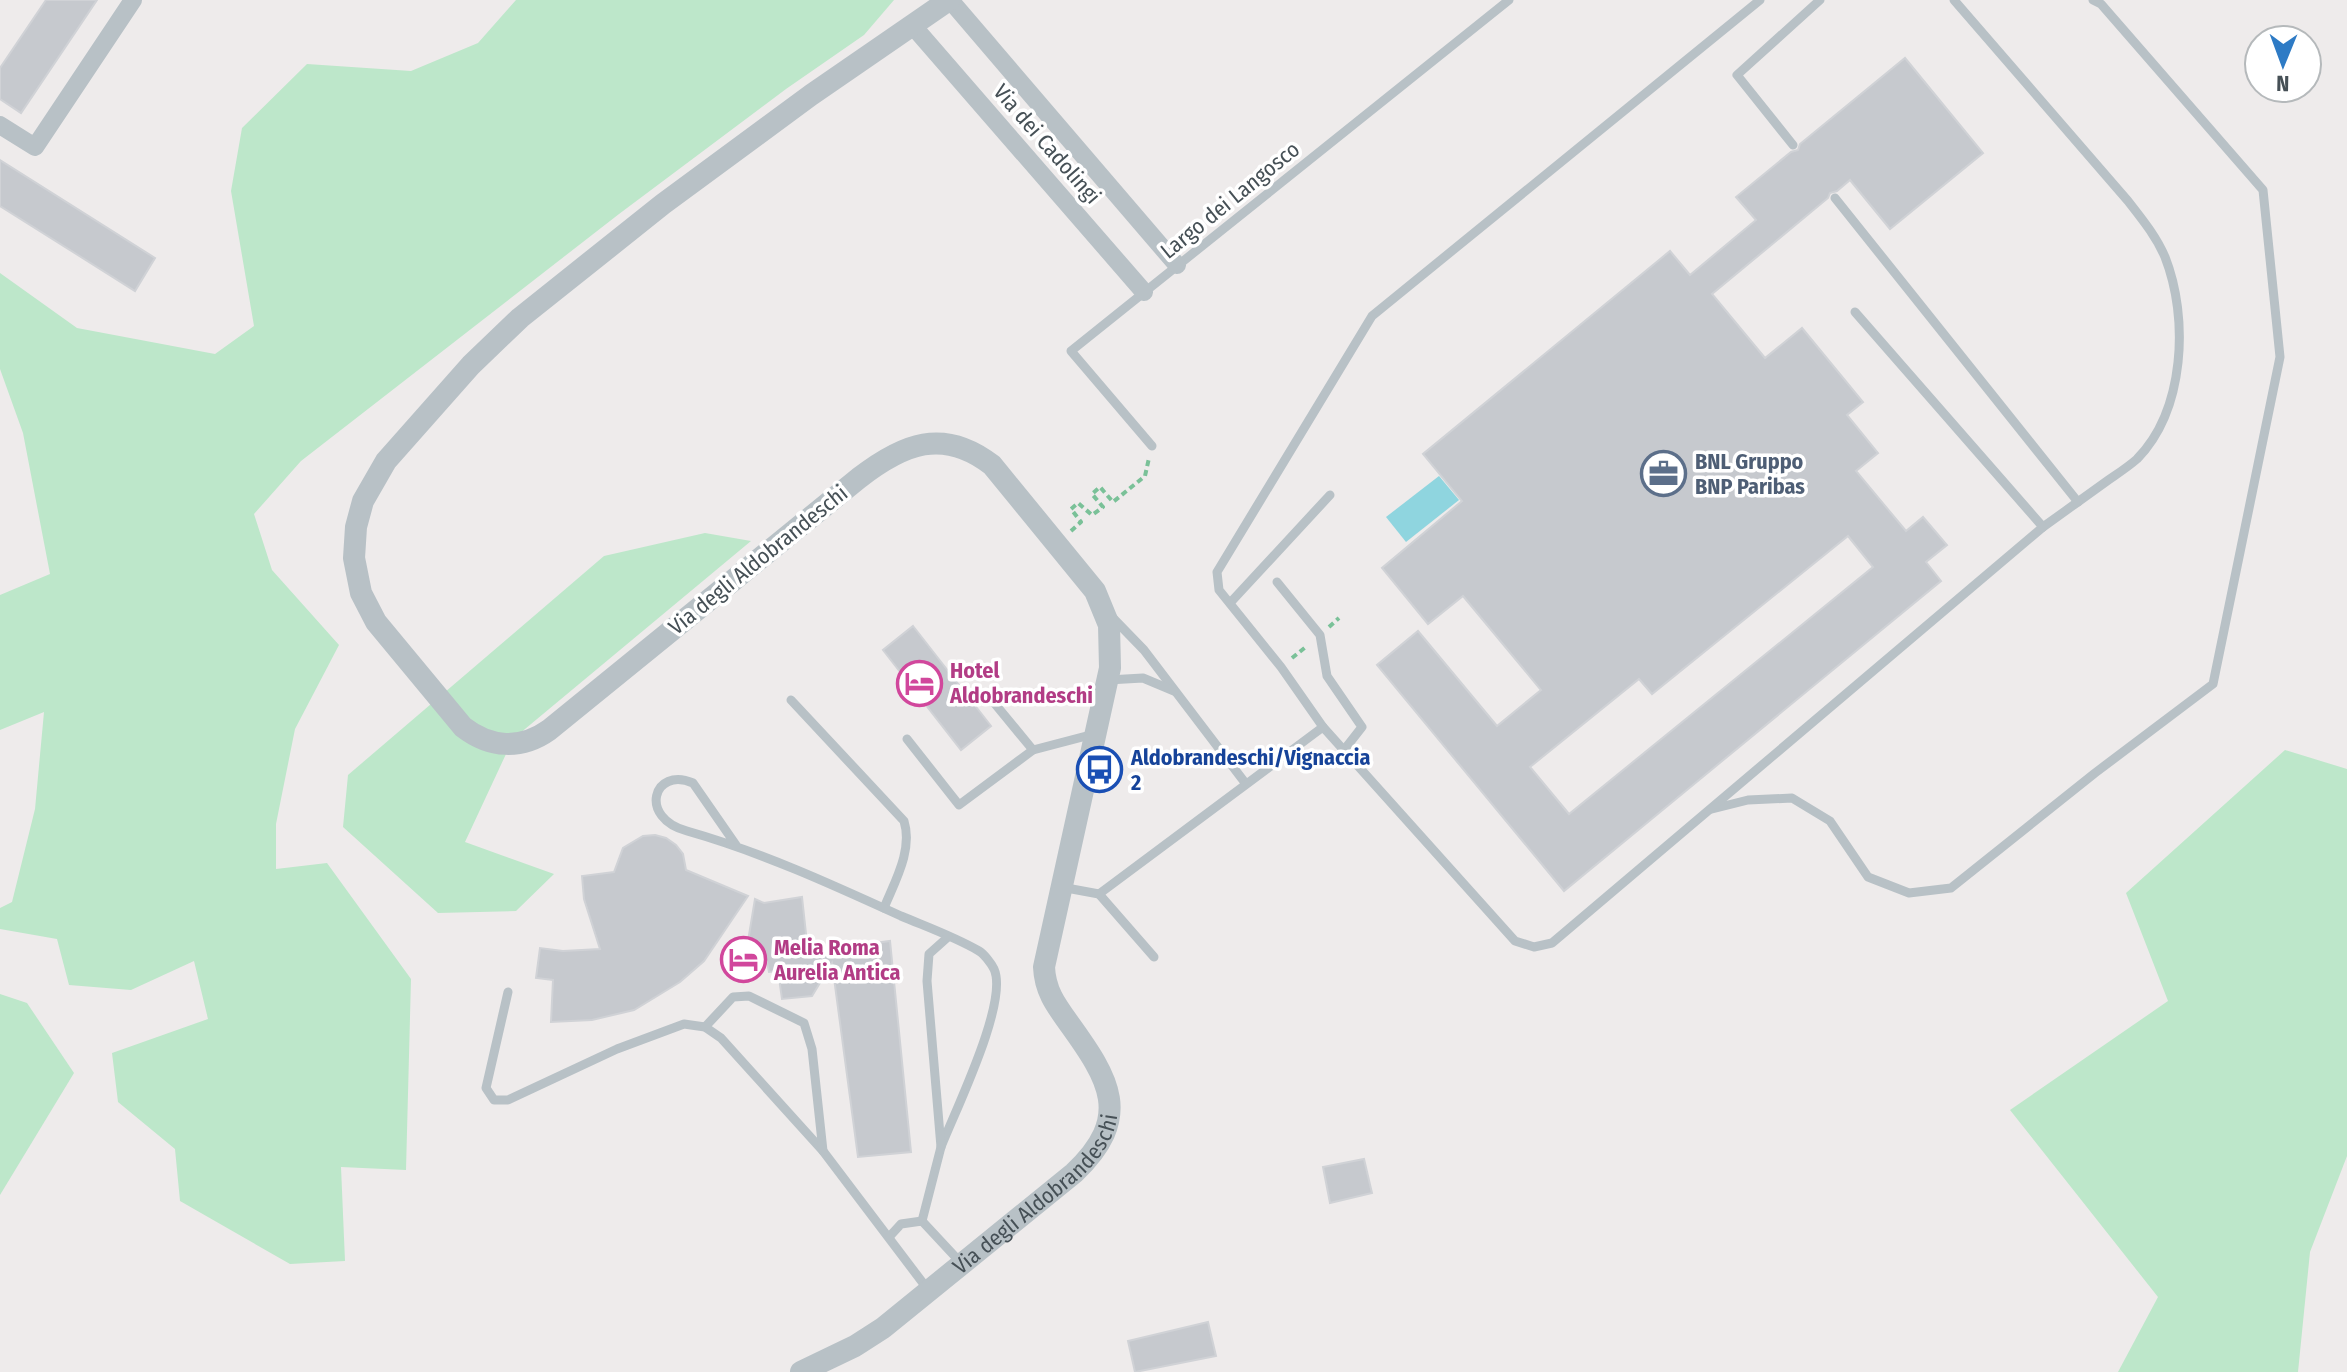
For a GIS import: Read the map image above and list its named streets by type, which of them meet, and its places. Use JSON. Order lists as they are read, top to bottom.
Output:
{
  "streets": {
    "street": ["Via dei Cadolingi", "Via degli Aldobrandeschi"],
    "lane": ["Largo dei Langosco"]
  },
  "crossings": [
    ["Via dei Cadolingi", "Largo dei Langosco"],
    ["Via dei Cadolingi", "Via degli Aldobrandeschi"]
  ],
  "places": {
    "office": ["BNL Gruppo BNP Paribas"],
    "hotel": ["Hotel Aldobrandeschi", "Melia Roma Aurelia Antica"],
    "bus stop": ["Aldobrandeschi/Vignaccia 2"]
  },
  "north": "bottom"
}
